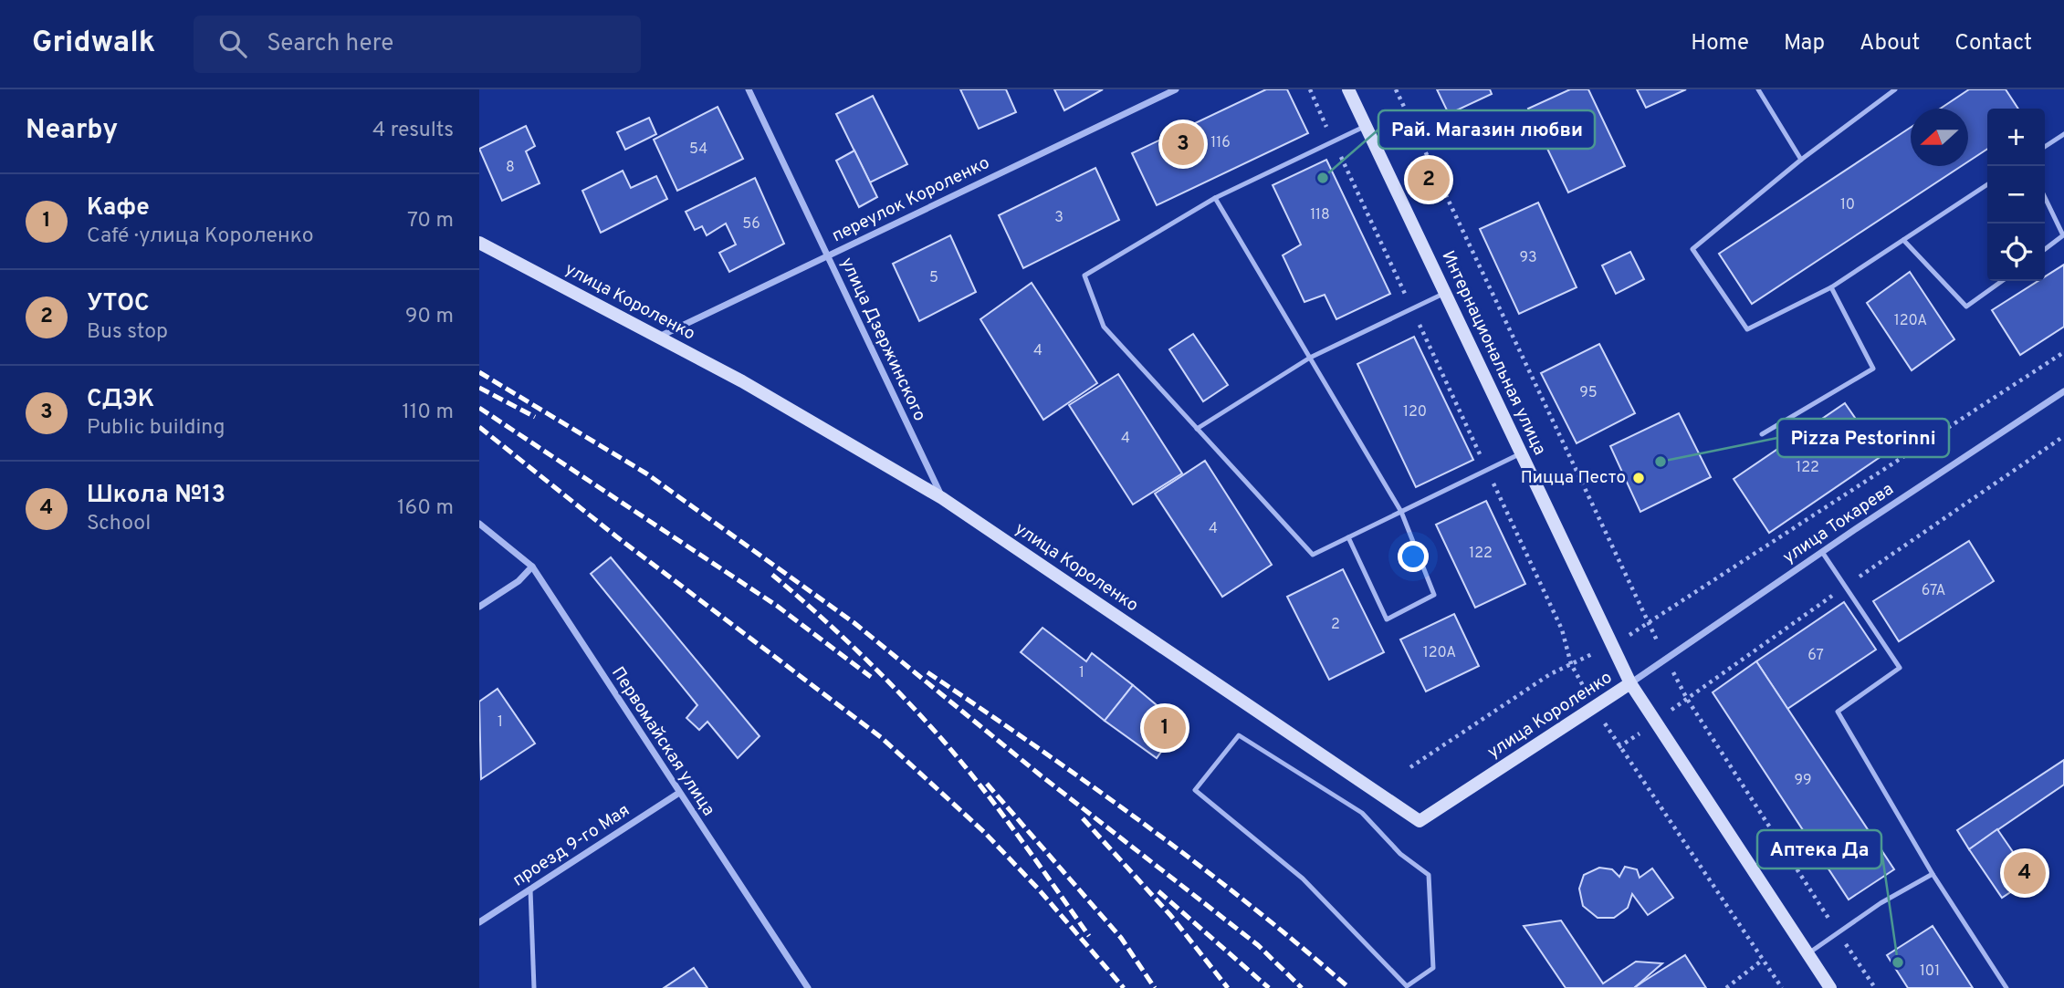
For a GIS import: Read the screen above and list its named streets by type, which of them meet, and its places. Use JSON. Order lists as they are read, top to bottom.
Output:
{
  "streets": {
    "street": [
      "переулок Короленко",
      "улица Короленко",
      "улица Дзержинского",
      "Интернациональная улица",
      "улица Токарева",
      "Первомайская улица",
      "проезд 9-го Мая"
    ]
  },
  "crossings": [
    ["переулок Короленко", "улица Короленко"],
    ["переулок Короленко", "улица Дзержинского"],
    ["улица Короленко", "улица Дзержинского"],
    ["улица Короленко", "Интернациональная улица"],
    ["улица Короленко", "улица Токарева"],
    ["Интернациональная улица", "улица Токарева"],
    ["Первомайская улица", "проезд 9-го Мая"]
  ],
  "places": [
    "Рай. Магазин любви",
    "Pizza Pestorinni",
    "Пицца Песто",
    "Аптека Да"
  ],
  "house_numbers": [
    "116",
    "54",
    "8",
    "10",
    "118",
    "3",
    "56",
    "93",
    "5",
    "120А",
    "4",
    "95",
    "120",
    "4",
    "122",
    "4",
    "122",
    "67А",
    "2",
    "120А",
    "67",
    "1",
    "1",
    "99",
    "101"
  ],
  "north": "left",
  "page": {
    "header": "Gridwalk",
    "search": "Search here",
    "nav": [
      "Home",
      "Map",
      "About",
      "Contact"
    ],
    "heading": ["Nearby", "4 results"],
    "map_buttons": ["+", "−"],
    "pins": [
      "3",
      "2",
      "1",
      "4"
    ],
    "list": [
      {
        "mark": "1",
        "name": "Кафе",
        "note": "Café · улица Короленко",
        "value": "70 m"
      },
      {
        "mark": "2",
        "name": "УТОС",
        "note": "Bus stop",
        "value": "90 m"
      },
      {
        "mark": "3",
        "name": "СДЭК",
        "note": "Public building",
        "value": "110 m"
      },
      {
        "mark": "4",
        "name": "Школа №13",
        "note": "School",
        "value": "160 m"
      }
    ]
  }
}
